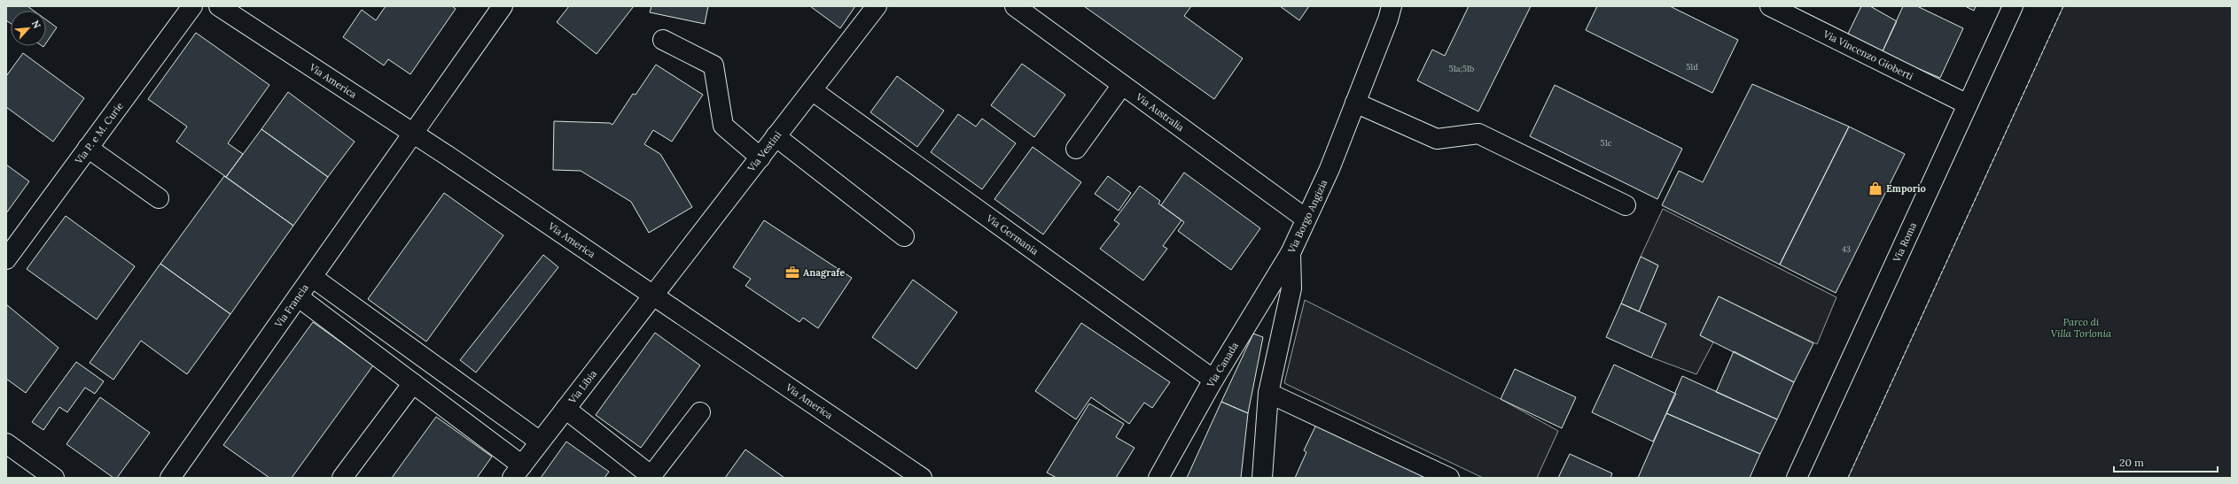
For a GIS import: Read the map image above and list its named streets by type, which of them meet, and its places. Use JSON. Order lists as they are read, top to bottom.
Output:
{
  "streets": {
    "street": [
      "Via Vincenzo Gioberti",
      "Via America",
      "Via Australia",
      "Via P. e M. Curie",
      "Via Vestini",
      "Via Borgo Angizia",
      "Via Germania",
      "Via Roma",
      "Via Francia",
      "Via Canada",
      "Via Libia"
    ]
  },
  "crossings": [
    ["Via Vincenzo Gioberti", "Via Roma"],
    ["Via America", "Via Vestini"],
    ["Via America", "Via Francia"],
    ["Via America", "Via Libia"],
    ["Via Australia", "Via Borgo Angizia"],
    ["Via Vestini", "Via Germania"],
    ["Via Vestini", "Via Libia"],
    ["Via Borgo Angizia", "Via Canada"],
    ["Via Germania", "Via Canada"]
  ],
  "parks": ["Parco di Villa Torlonia"],
  "places": {
    "shop": ["Emporio"],
    "office": ["Anagrafe"]
  },
  "house_numbers": [
    "51d",
    "51a;51b",
    "51c",
    "43"
  ],
  "scale_bar": "20 m",
  "north": "top right"
}
